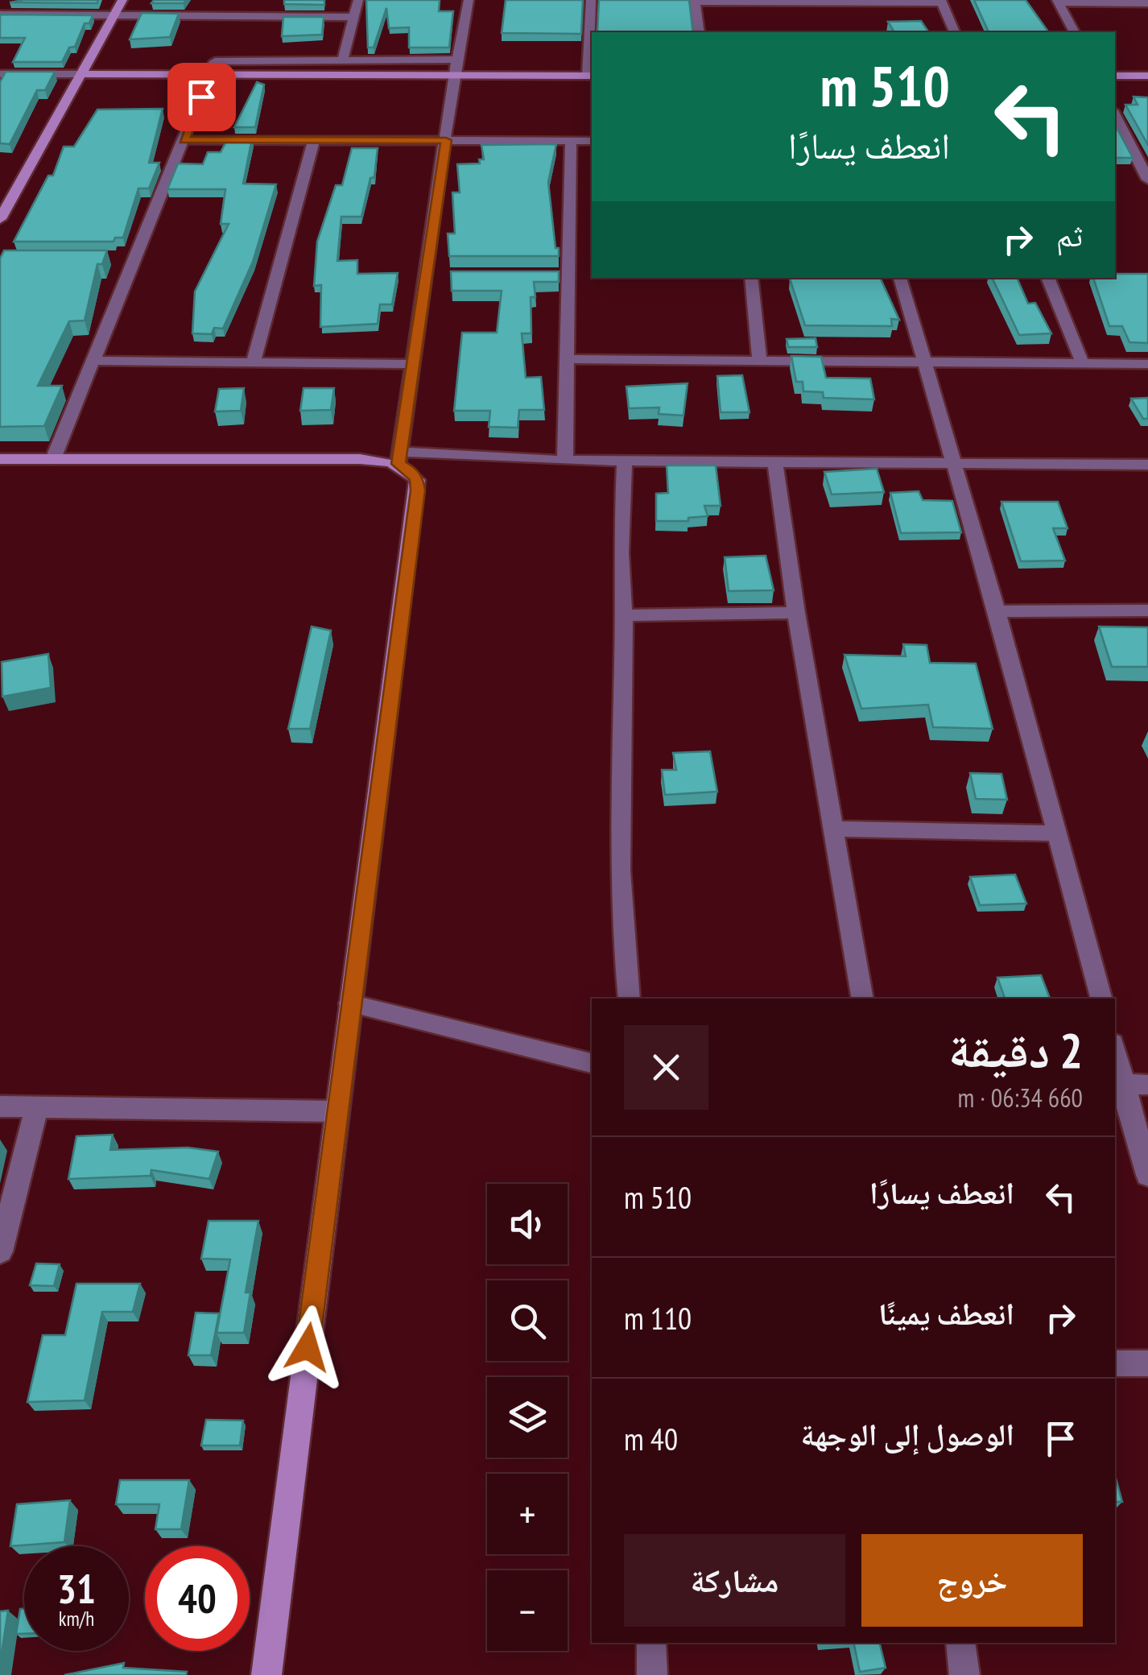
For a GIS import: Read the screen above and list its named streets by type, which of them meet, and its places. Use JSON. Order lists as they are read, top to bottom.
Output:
{
  "page": {
    "turn": ["510 m", "انعطف يسارًا"],
    "then": "ثم",
    "heading": ["2 دقيقة", "660 m · 06:34"],
    "list": [
      {
        "name": "انعطف يسارًا",
        "value": "510 m"
      },
      {
        "name": "انعطف يمينًا",
        "value": "110 m"
      },
      {
        "name": "الوصول إلى الوجهة",
        "value": "40 m"
      }
    ],
    "map_buttons": ["+", "−"],
    "buttons": ["خروج", "مشاركة"],
    "speed": "31 km/h",
    "limit": "40"
  }
}
